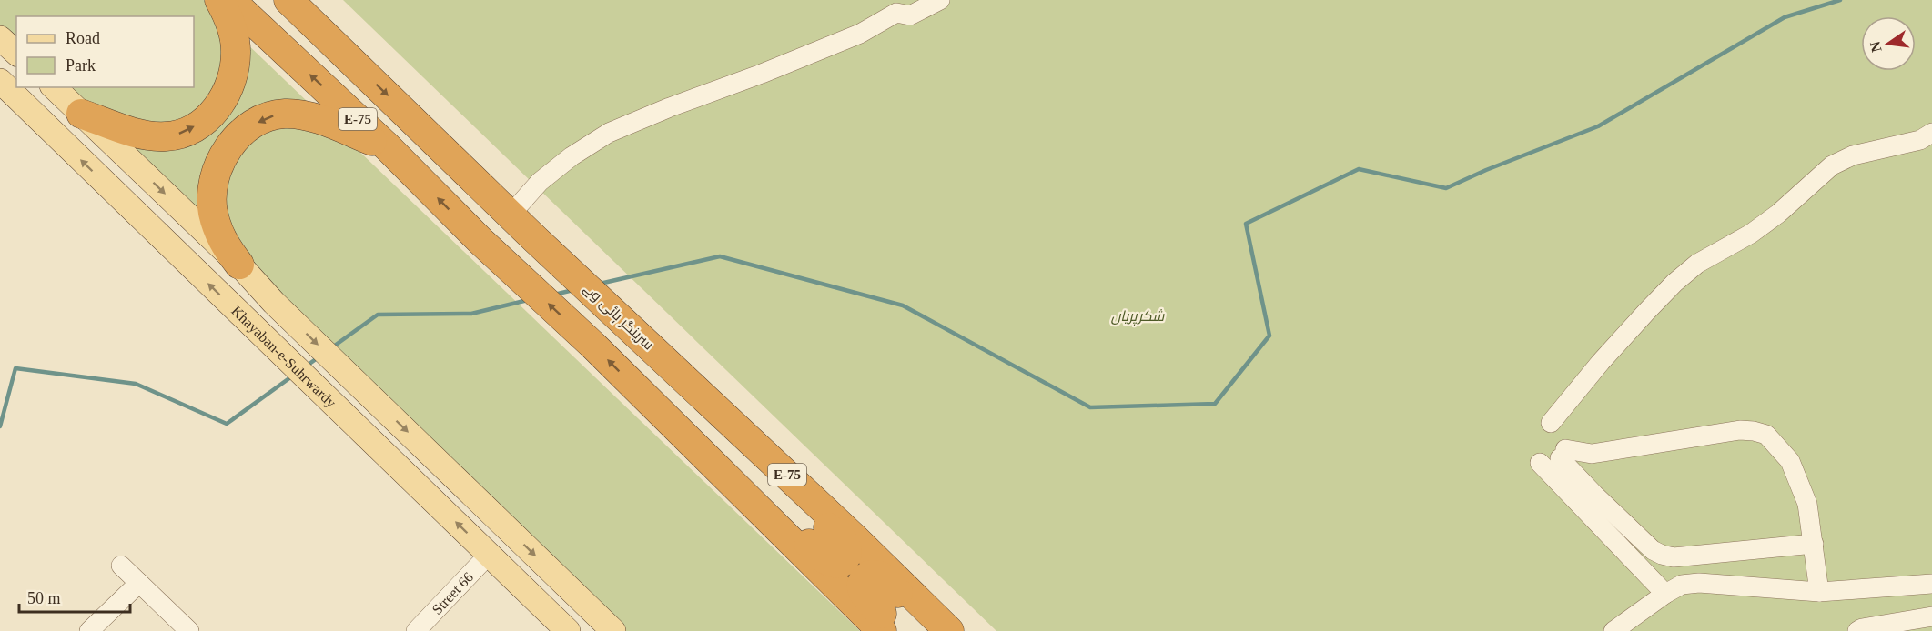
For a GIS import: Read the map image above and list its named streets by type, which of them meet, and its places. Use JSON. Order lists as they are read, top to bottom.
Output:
{
  "streets": {
    "highway": ["E-75", "سرینگر ہائی وے"],
    "main road": ["Khayaban-e-Suhrwardy"],
    "street": ["Street 66"]
  },
  "crossings": [
    ["Khayaban-e-Suhrwardy", "Street 66"]
  ],
  "parks": ["شکرپریاں"],
  "legend": ["Road", "Park"],
  "scale_bar": "50 m",
  "north": "left"
}
